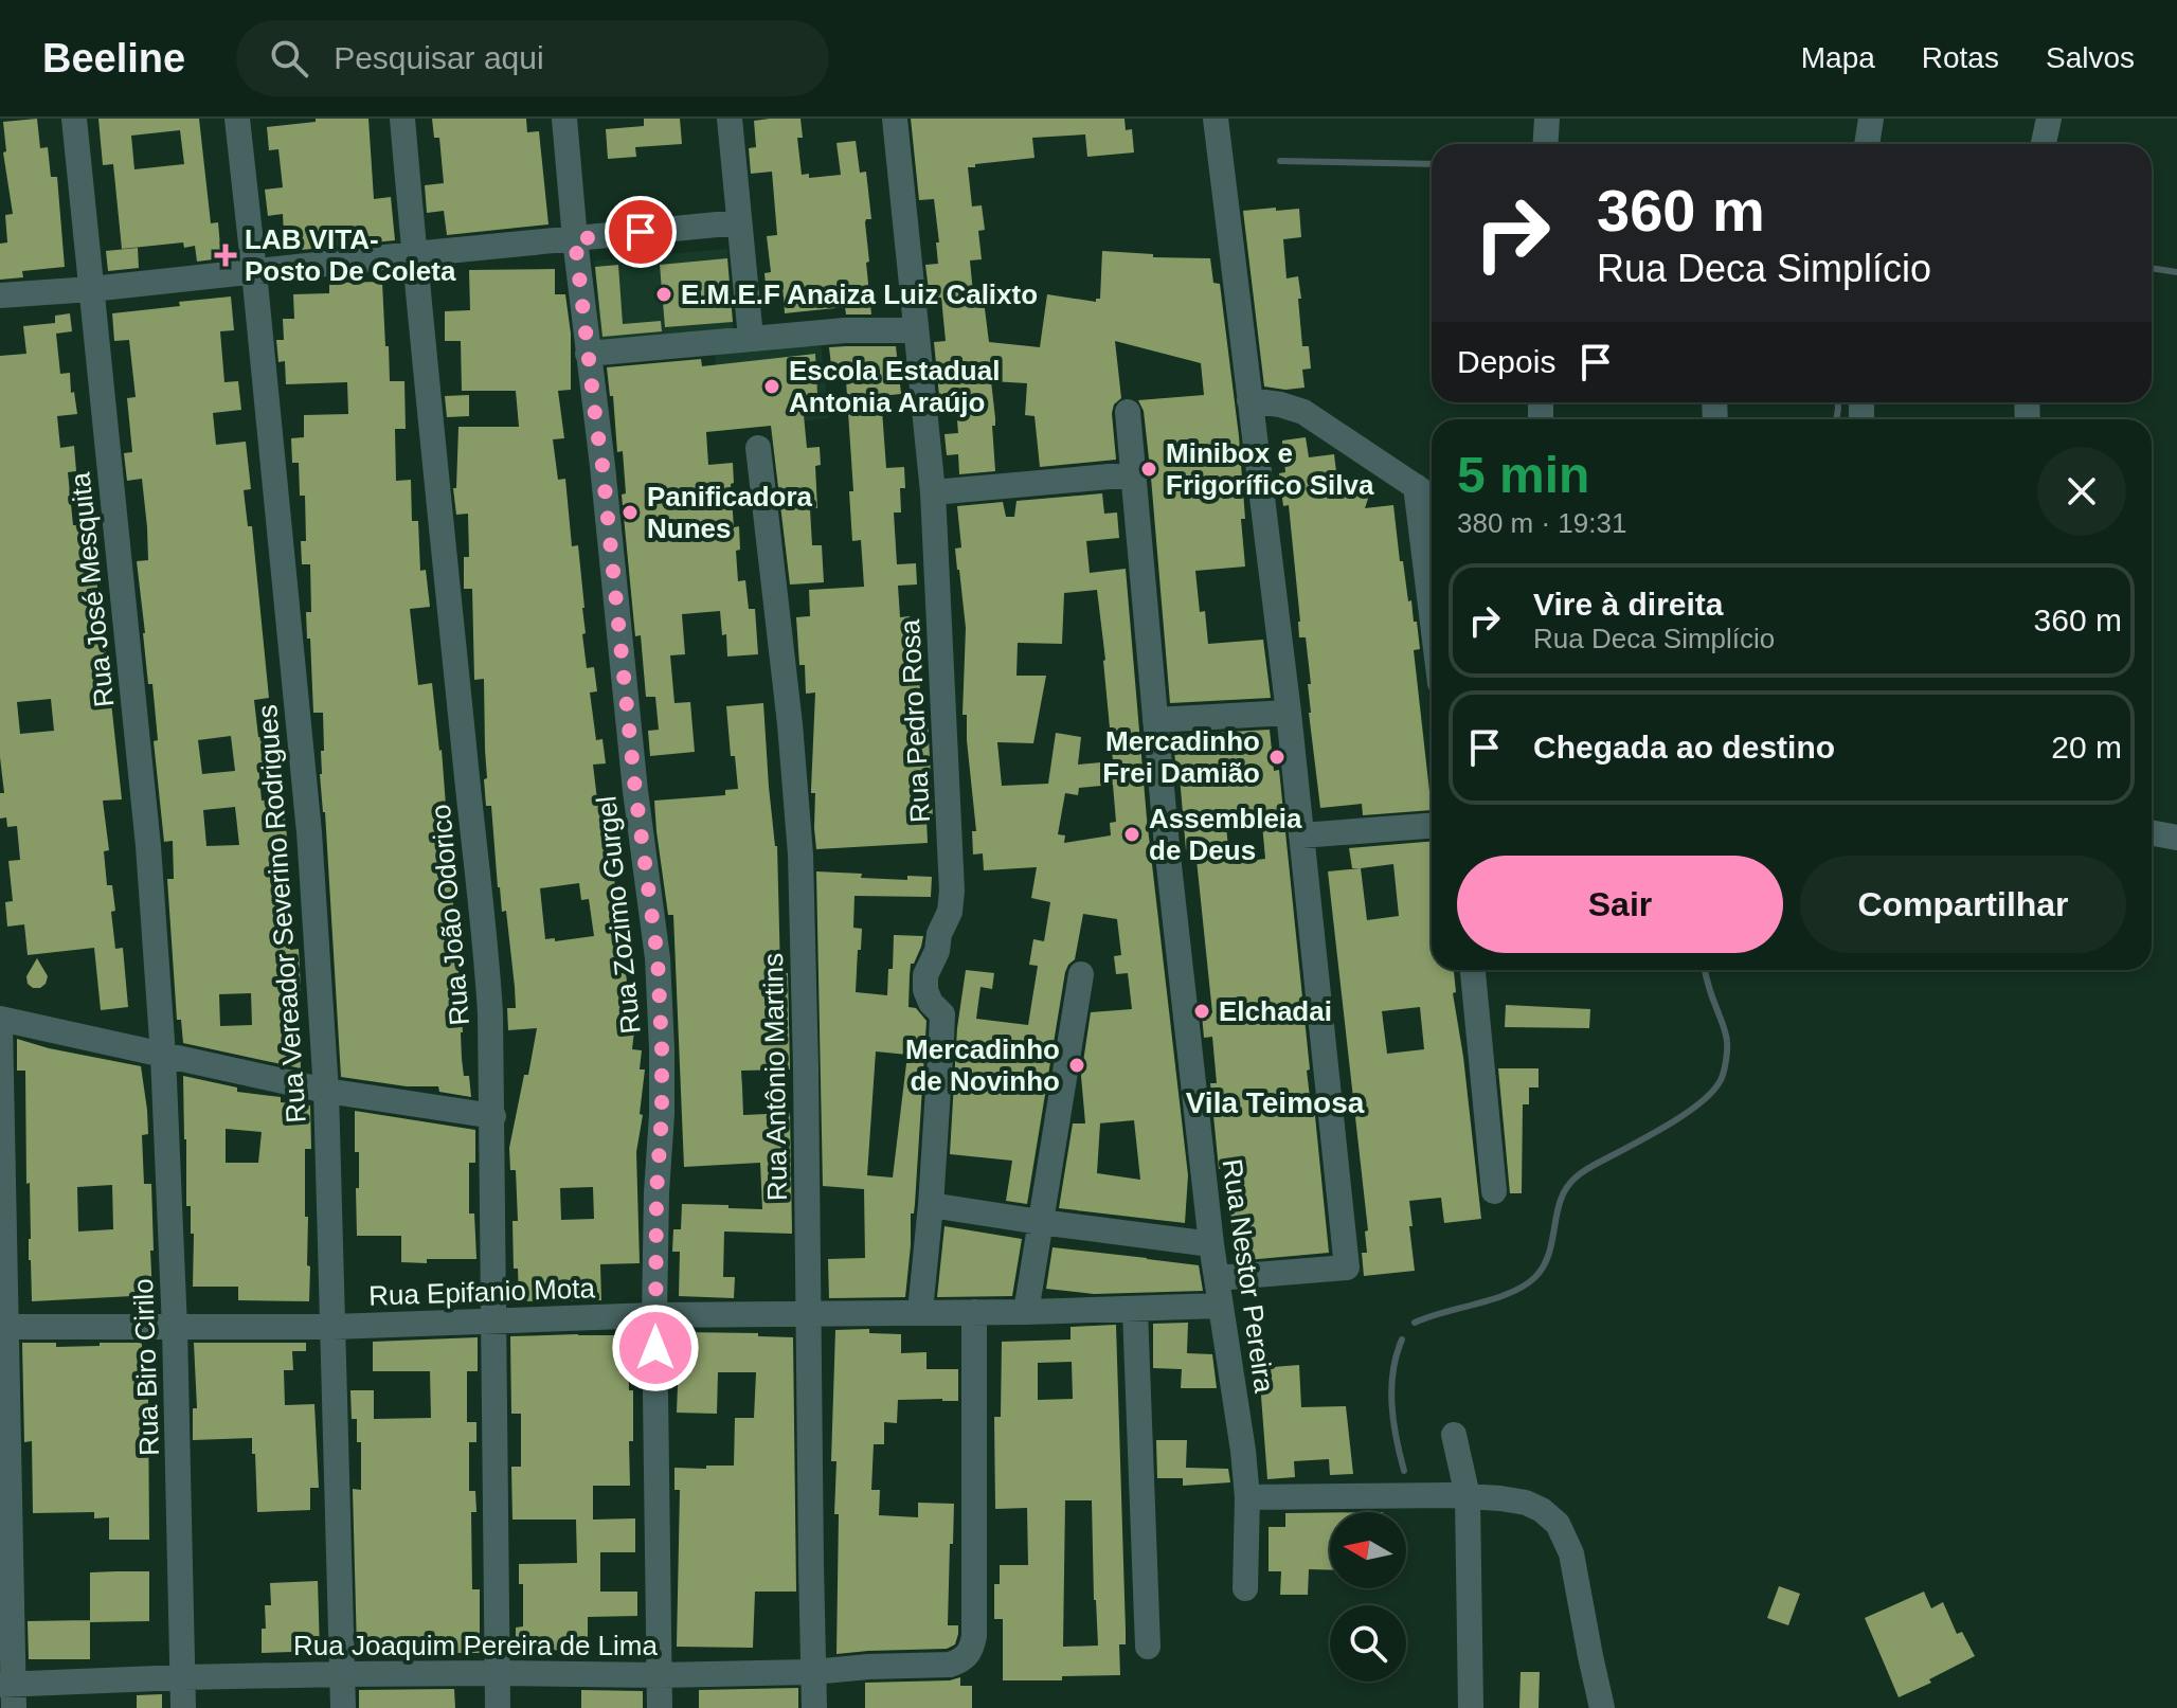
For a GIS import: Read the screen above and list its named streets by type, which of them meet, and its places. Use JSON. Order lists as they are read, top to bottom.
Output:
{
  "streets": {
    "street": [
      "Rua José Mesquita",
      "Rua Pedro Rosa",
      "Rua Vereador Severino Rodrigues",
      "Rua João Odorico",
      "Rua Zozimo Gurgel",
      "Rua Antônio Martins",
      "Rua Nestor Pereira",
      "Rua Epifanio Mota",
      "Rua Biro Cirilo",
      "Rua Joaquim Pereira de Lima"
    ]
  },
  "crossings": [
    ["Rua José Mesquita", "Rua Biro Cirilo"],
    ["Rua Pedro Rosa", "Rua Epifanio Mota"],
    ["Rua Vereador Severino Rodrigues", "Rua Epifanio Mota"],
    ["Rua Vereador Severino Rodrigues", "Rua Joaquim Pereira de Lima"],
    ["Rua João Odorico", "Rua Epifanio Mota"],
    ["Rua João Odorico", "Rua Joaquim Pereira de Lima"],
    ["Rua Zozimo Gurgel", "Rua Epifanio Mota"],
    ["Rua Zozimo Gurgel", "Rua Joaquim Pereira de Lima"],
    ["Rua Antônio Martins", "Rua Epifanio Mota"],
    ["Rua Antônio Martins", "Rua Joaquim Pereira de Lima"],
    ["Rua Nestor Pereira", "Rua Epifanio Mota"],
    ["Rua Epifanio Mota", "Rua Biro Cirilo"],
    ["Rua Epifanio Mota", "Rua Joaquim Pereira de Lima"],
    ["Rua Biro Cirilo", "Rua Joaquim Pereira de Lima"]
  ],
  "districts": ["Vila Teimosa"],
  "places": {
    "health": ["LAB VITA- Posto De Coleta"],
    "other": [
      "E.M.E.F Anaiza Luiz Calixto",
      "Escola Estadual Antonia Araújo",
      "Minibox e Frigorífico Silva",
      "Panificadora Nunes",
      "Mercadinho Frei Damião",
      "Assembleia de Deus",
      "Elchadai",
      "Mercadinho de Novinho"
    ]
  },
  "north": "left",
  "page": {
    "header": "Beeline",
    "search": "Pesquisar aqui",
    "nav": ["Mapa", "Rotas", "Salvos"],
    "turn": ["360 m", "Rua Deca Simplício"],
    "then": "Depois",
    "heading": ["5 min", "380 m · 19:31"],
    "list": [
      {
        "name": "Vire à direita",
        "note": "Rua Deca Simplício",
        "value": "360 m"
      },
      {
        "name": "Chegada ao destino",
        "value": "20 m"
      }
    ],
    "buttons": ["Sair", "Compartilhar"]
  }
}
